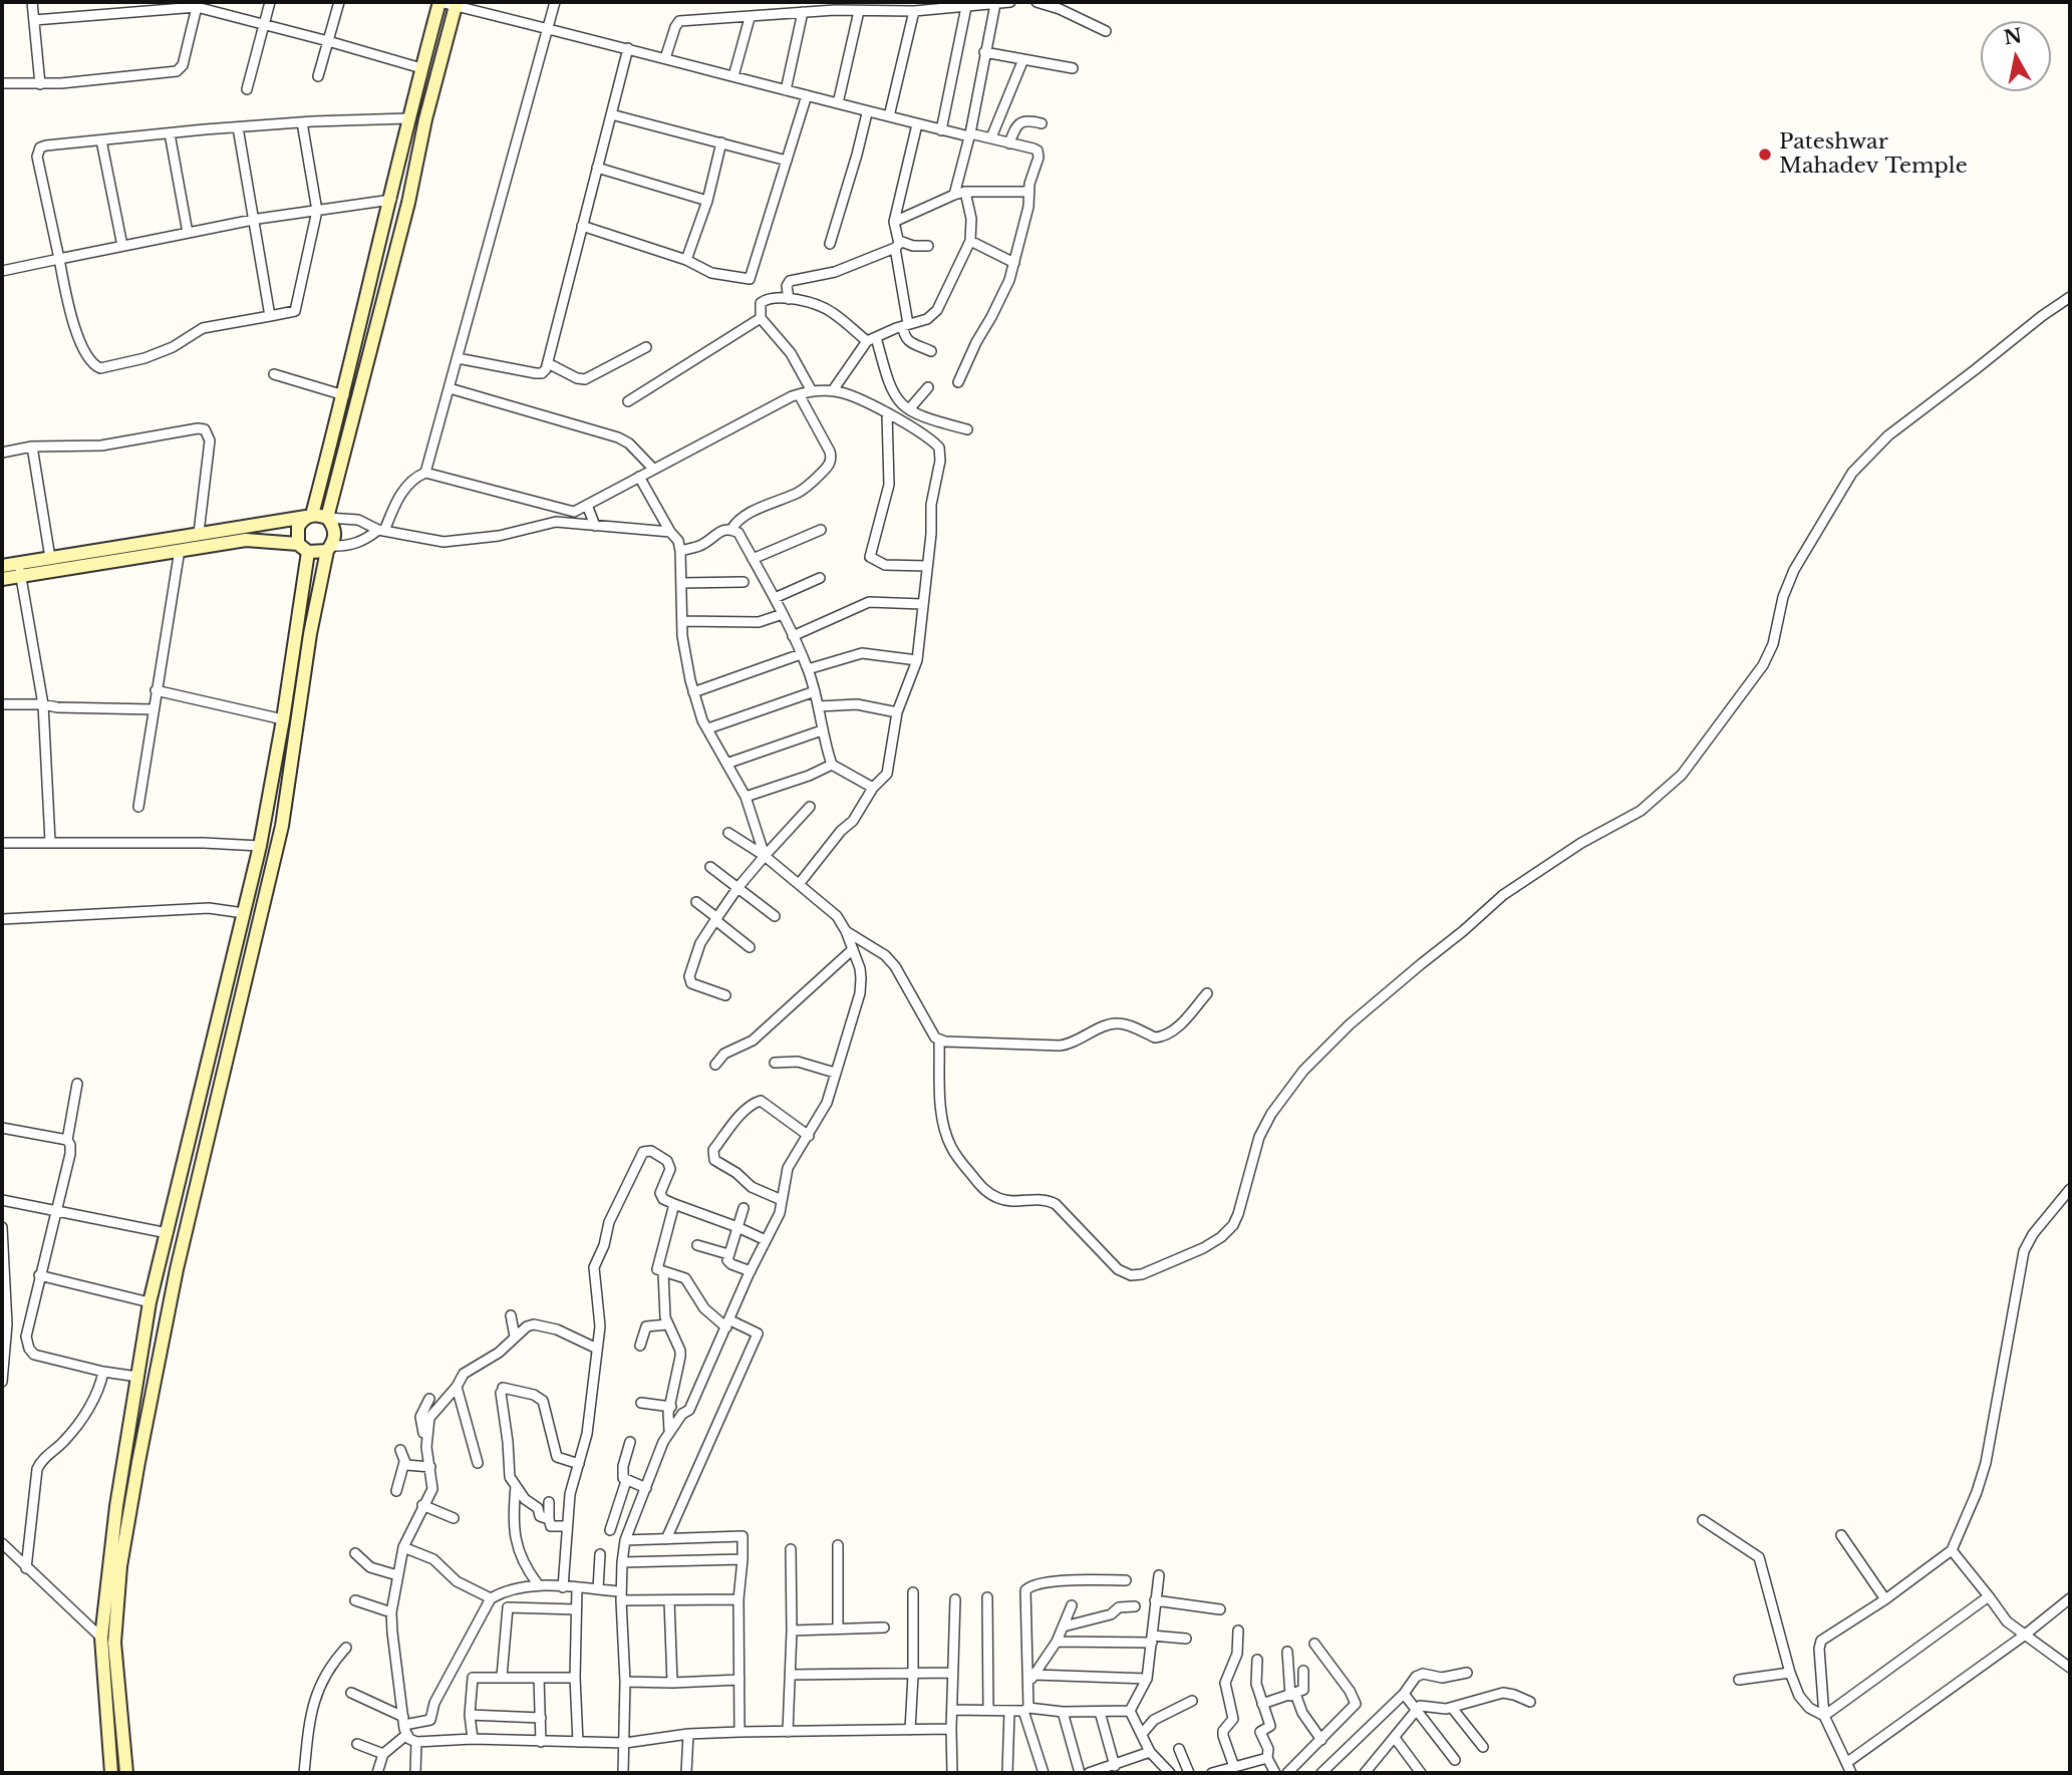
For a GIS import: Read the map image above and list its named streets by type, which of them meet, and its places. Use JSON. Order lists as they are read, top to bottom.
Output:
{
  "places": ["Pateshwar Mahadev Temple"],
  "north": "top"
}
